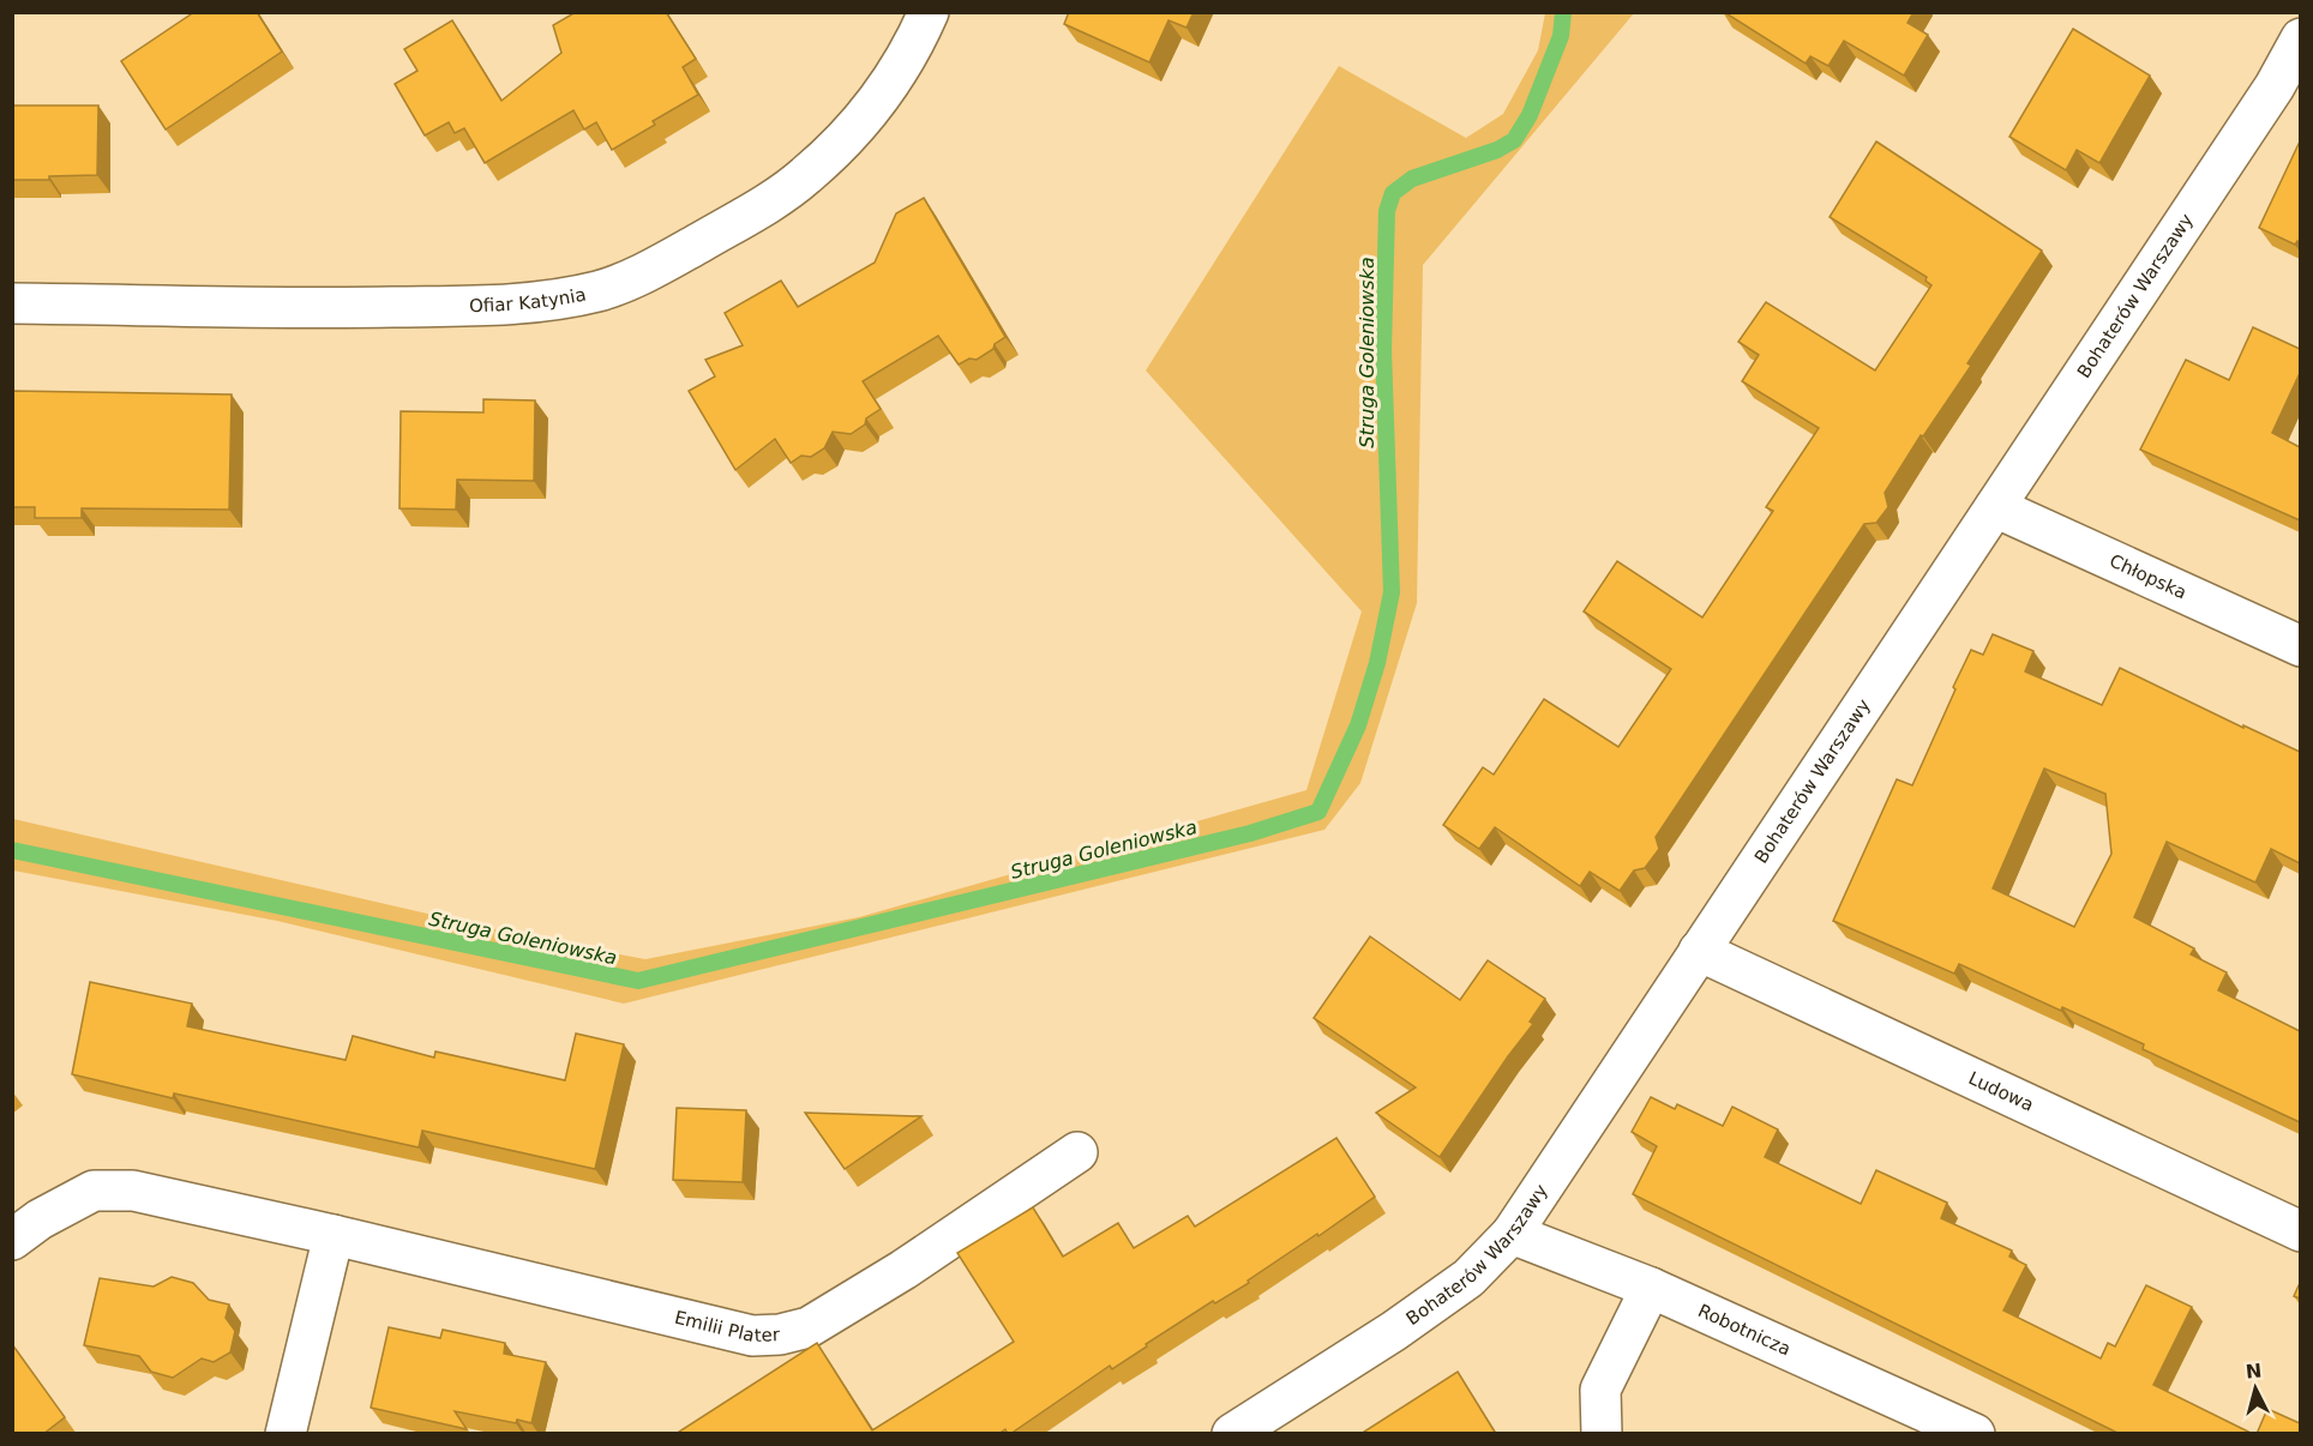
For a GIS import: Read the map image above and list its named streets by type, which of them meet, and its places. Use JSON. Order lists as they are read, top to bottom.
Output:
{
  "streets": {
    "street": [
      "Bohaterów Warszawy",
      "Ofiar Katynia",
      "Chłopska",
      "Ludowa",
      "Emilii Plater",
      "Robotnicza"
    ]
  },
  "crossings": [
    ["Bohaterów Warszawy", "Chłopska"],
    ["Bohaterów Warszawy", "Ludowa"],
    ["Bohaterów Warszawy", "Robotnicza"]
  ],
  "water": ["Struga Goleniowska"],
  "north": "top"
}
